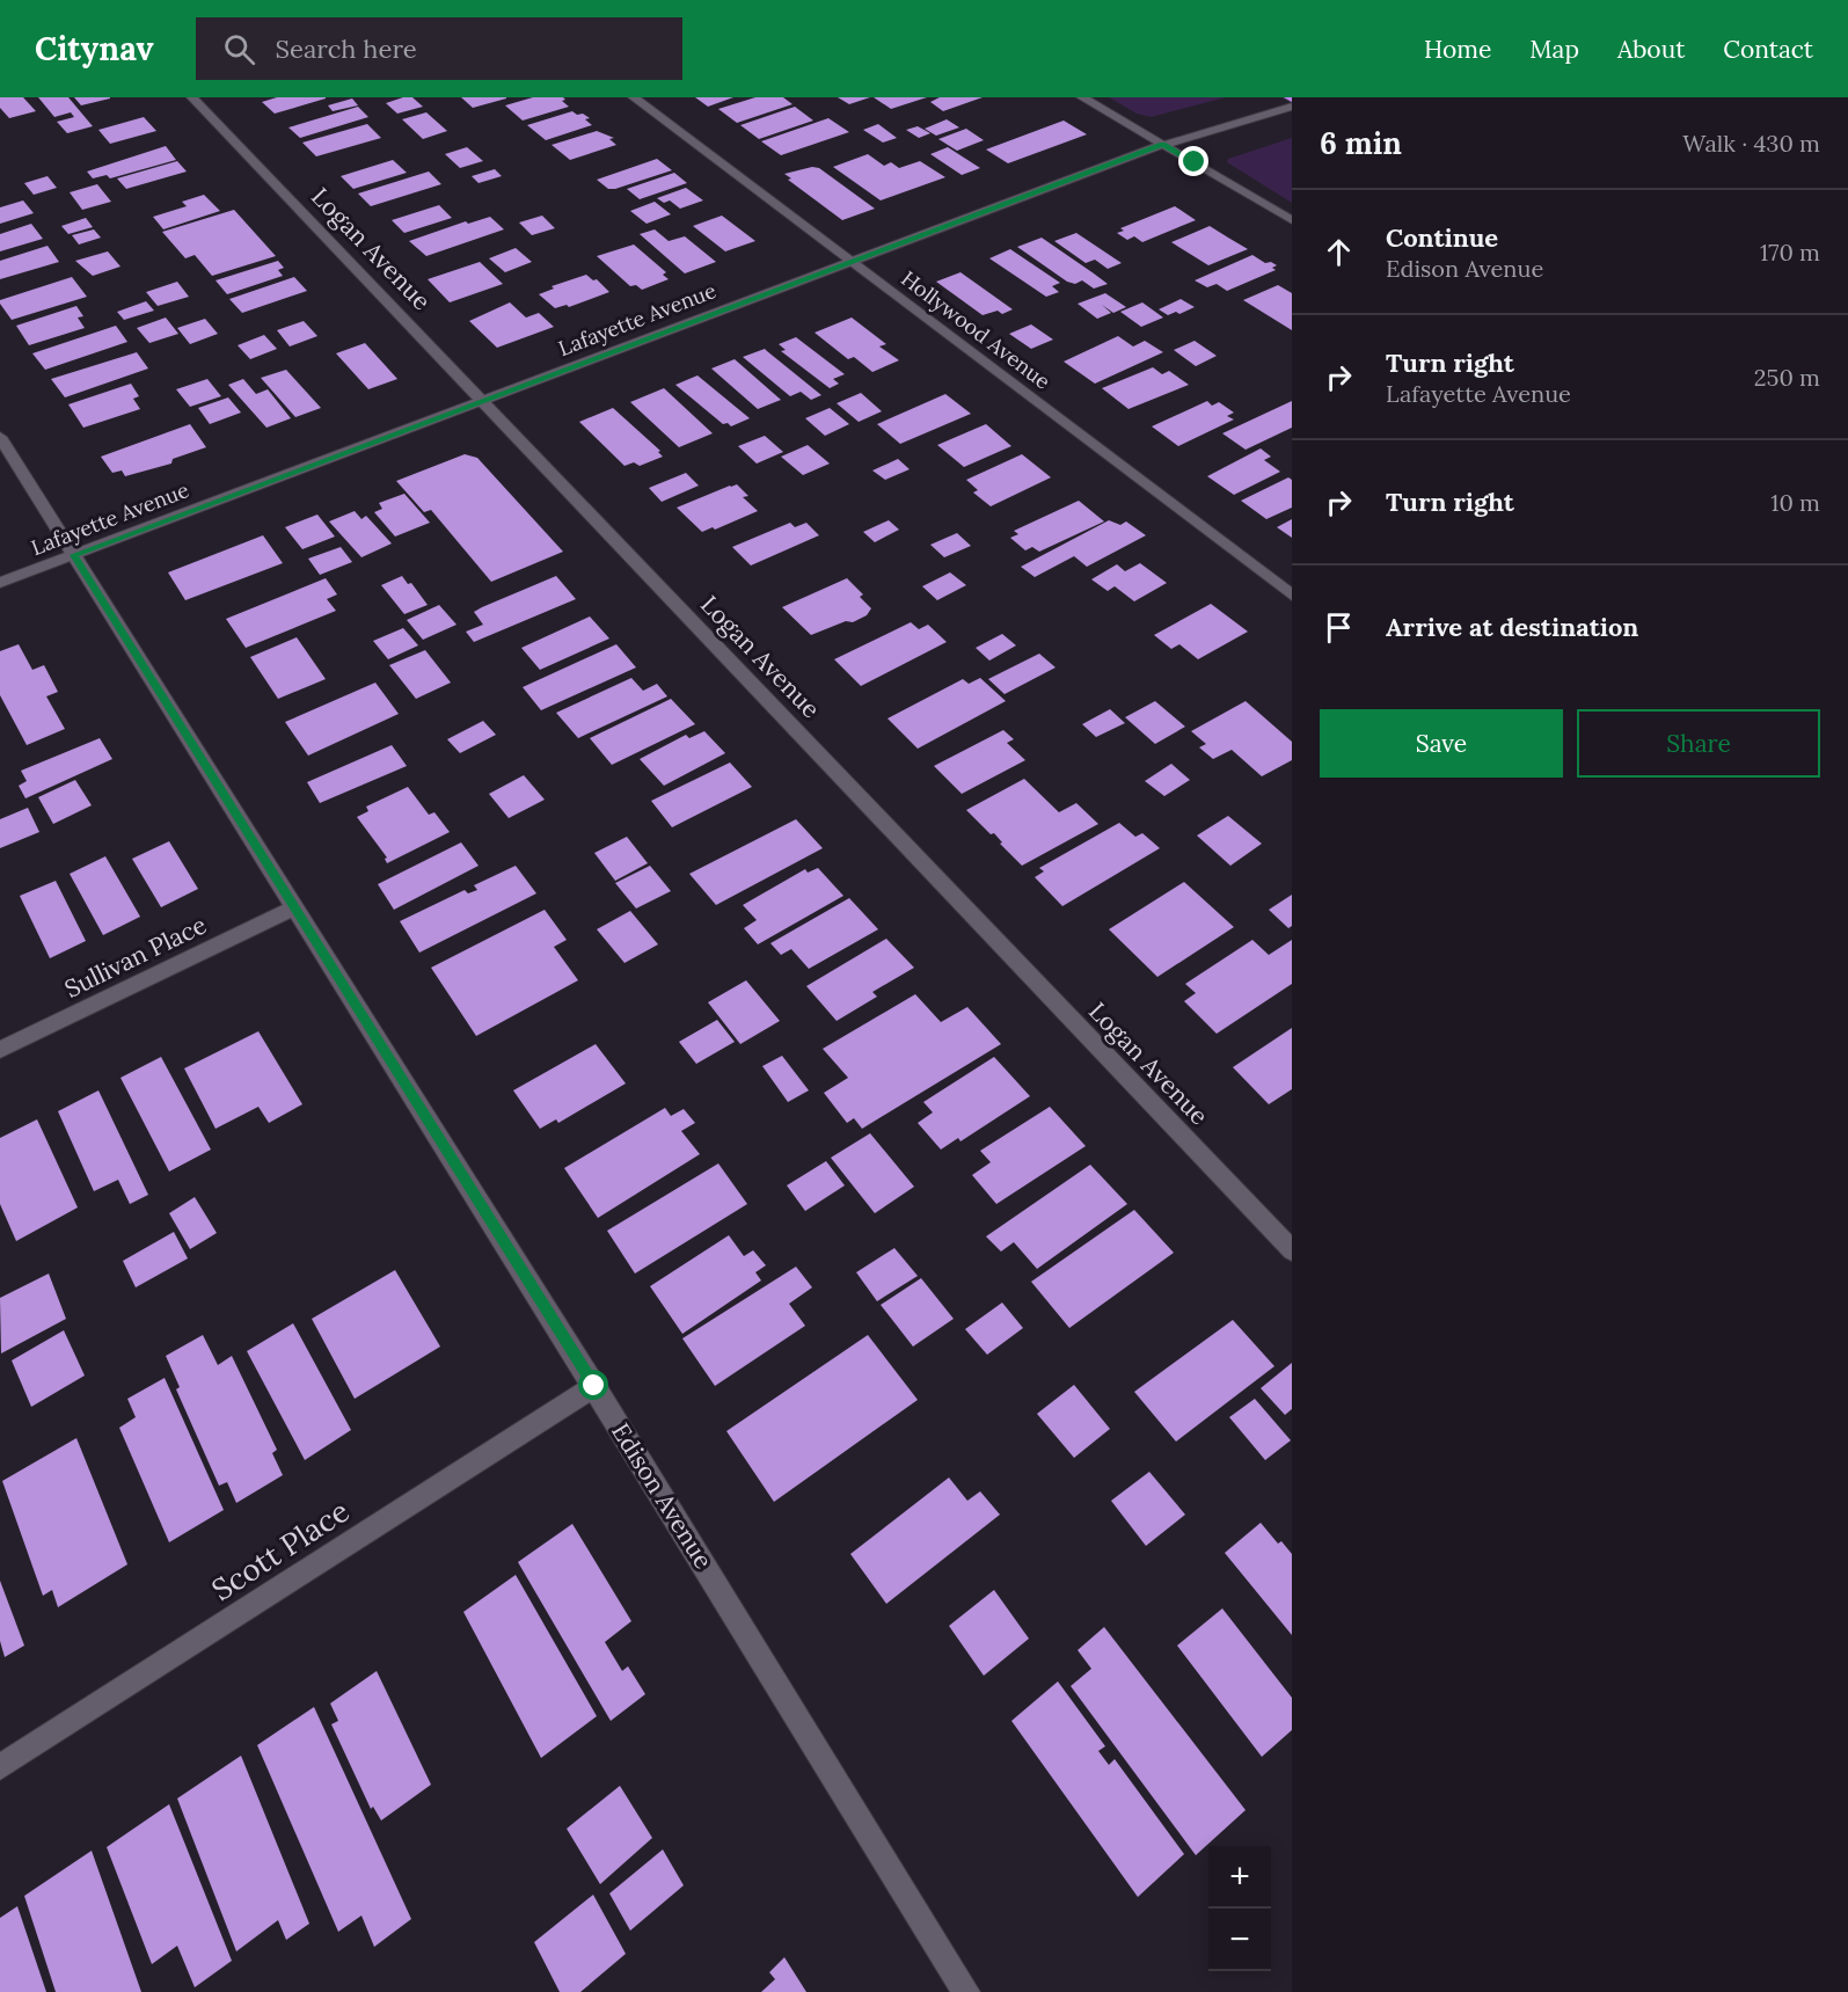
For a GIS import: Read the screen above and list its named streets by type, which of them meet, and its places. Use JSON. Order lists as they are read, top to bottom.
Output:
{
  "streets": {
    "street": [
      "Logan Avenue",
      "Lafayette Avenue",
      "Hollywood Avenue",
      "Sullivan Place",
      "Edison Avenue",
      "Scott Place"
    ]
  },
  "crossings": [
    ["Logan Avenue", "Lafayette Avenue"],
    ["Lafayette Avenue", "Hollywood Avenue"],
    ["Lafayette Avenue", "Edison Avenue"],
    ["Sullivan Place", "Edison Avenue"],
    ["Edison Avenue", "Scott Place"]
  ],
  "page": {
    "header": "Citynav",
    "search": "Search here",
    "nav": [
      "Home",
      "Map",
      "About",
      "Contact"
    ],
    "heading": ["6 min", "Walk · 430 m"],
    "list": [
      ["Continue", "Edison Avenue", "170 m"],
      ["Turn right", "Lafayette Avenue", "250 m"],
      ["Turn right", "10 m"],
      "Arrive at destination"
    ],
    "buttons": ["Save", "Share"],
    "map_buttons": ["+", "−"]
  }
}
